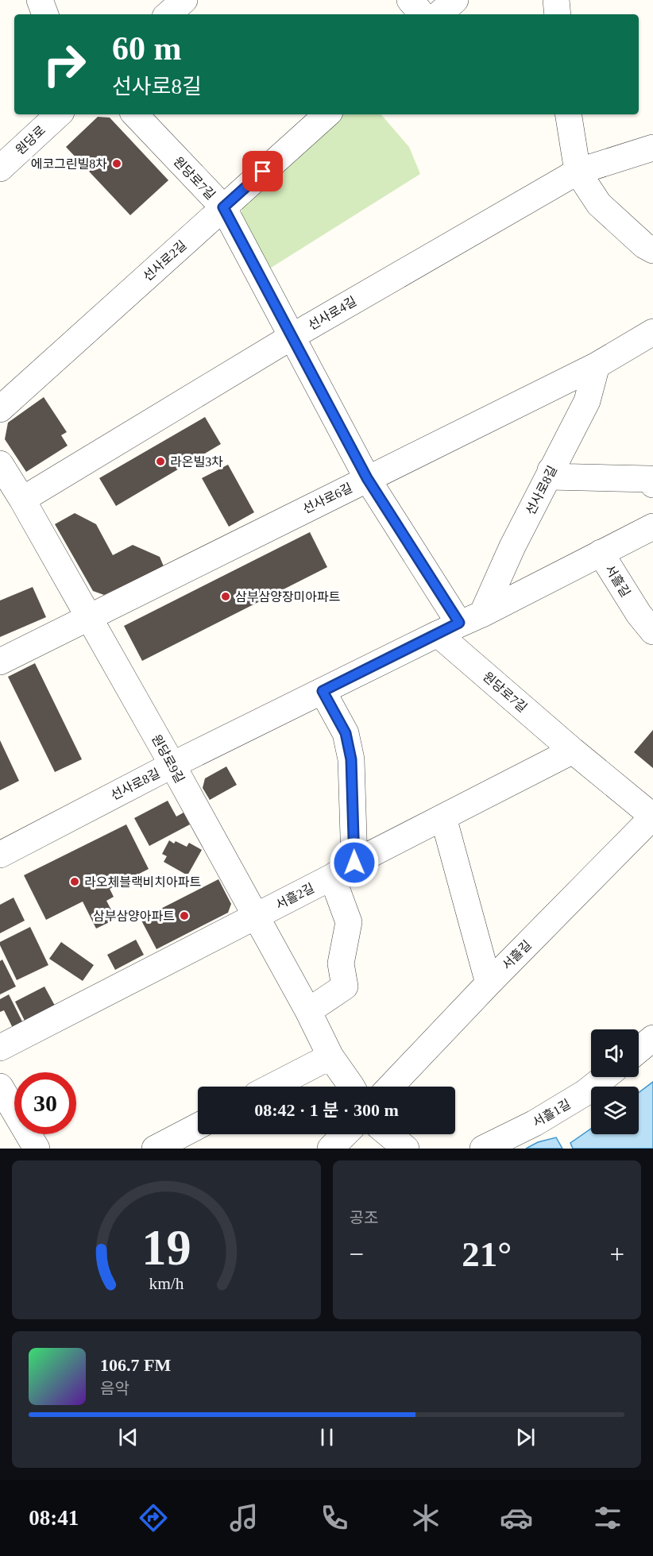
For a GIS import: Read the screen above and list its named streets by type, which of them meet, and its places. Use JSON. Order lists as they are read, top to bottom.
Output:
{
  "streets": {
    "street": [
      "원당로",
      "원당로7길",
      "선사로2길",
      "선사로4길",
      "선사로8길",
      "선사로6길",
      "서흘길",
      "원당로9길",
      "서흘2길",
      "서흘1길"
    ]
  },
  "crossings": [
    ["원당로7길", "선사로2길"],
    ["원당로7길", "선사로4길"],
    ["원당로7길", "선사로8길"],
    ["원당로7길", "선사로6길"],
    ["원당로7길", "서흘2길"],
    ["선사로4길", "원당로9길"],
    ["선사로8길", "선사로6길"],
    ["선사로8길", "서흘길"],
    ["선사로8길", "원당로9길"],
    ["선사로6길", "원당로9길"],
    ["원당로9길", "서흘2길"]
  ],
  "places": [
    "에코그린빌8차",
    "라온빌3차",
    "삼부삼양장미아파트",
    "라오체블랙비치아파트",
    "삼부삼양아파트"
  ],
  "page": {
    "turn": ["60 m", "선사로8길"],
    "limit": "30",
    "trip": "08:42 · 1 분 · 300 m",
    "tile": "공조",
    "heat": ["−", "21°", "+"],
    "song": ["106.7 FM", "음악"],
    "tabs": "08:41",
    "gauge": ["19", "km/h"]
  }
}
